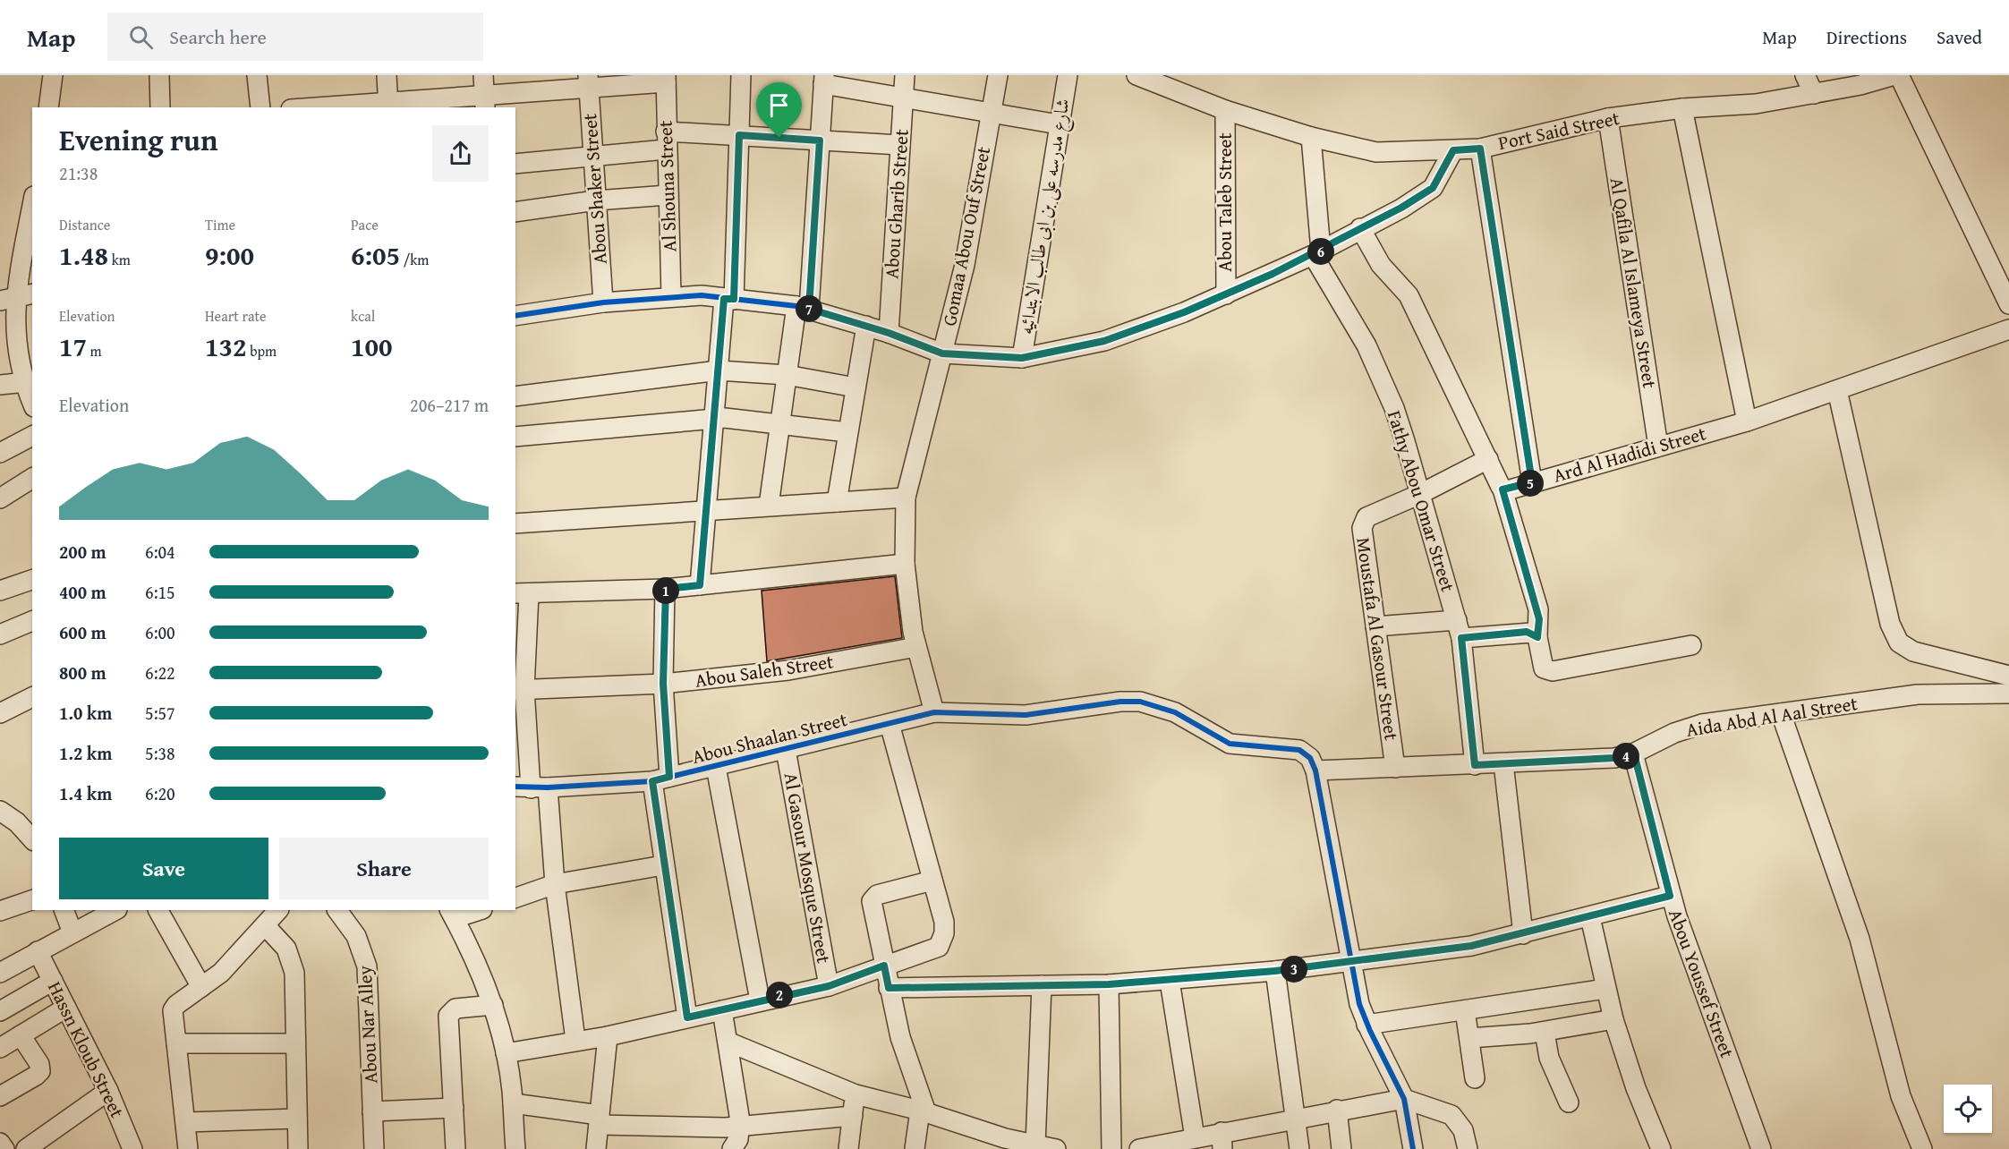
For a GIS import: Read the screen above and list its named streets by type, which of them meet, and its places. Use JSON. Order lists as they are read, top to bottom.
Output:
{
  "streets": {
    "street": [
      "Port Said Street",
      "Al Shouna Street",
      "Abou Shaker Street",
      "Abou Taleb Street",
      "Abou Gharib Street",
      "شارع مدرسه على بن ابى طالب الابتدائيه",
      "Gomaa Abou Ouf Street",
      "Al Qafila Al Islameya Street",
      "Ard Al Hadidi Street",
      "Fathy Abou Omar Street",
      "Moustafa Al Gasour Street",
      "Abou Saleh Street",
      "Aida Abd Al Aal Street",
      "Abou Shaalan Street",
      "Al Gasour Mosque Street",
      "Abou Youssef Street",
      "Abou Nar Alley",
      "Hassn Kloub Street"
    ]
  },
  "crossings": [
    ["Port Said Street", "Abou Taleb Street"],
    ["Port Said Street", "Al Qafila Al Islameya Street"],
    ["Gomaa Abou Ouf Street", "Abou Saleh Street"],
    ["Gomaa Abou Ouf Street", "Abou Shaalan Street"],
    ["Al Qafila Al Islameya Street", "Ard Al Hadidi Street"],
    ["Fathy Abou Omar Street", "Moustafa Al Gasour Street"],
    ["Fathy Abou Omar Street", "Aida Abd Al Aal Street"],
    ["Moustafa Al Gasour Street", "Aida Abd Al Aal Street"],
    ["Aida Abd Al Aal Street", "Abou Shaalan Street"],
    ["Aida Abd Al Aal Street", "Abou Youssef Street"],
    ["Abou Shaalan Street", "Al Gasour Mosque Street"]
  ],
  "page": {
    "header": "Map",
    "search": "Search here",
    "nav": ["Map", "Directions", "Saved"],
    "heading": ["Evening run", "21:38"],
    "stats": [
      ["Distance", "1.48 km"],
      ["Time", "9:00"],
      ["Pace", "6:05 /km"],
      ["Elevation", "17 m"],
      ["Heart rate", "132 bpm"],
      ["kcal", "100"]
    ],
    "pins": [
      "6",
      "7",
      "5",
      "1",
      "4",
      "3",
      "2"
    ],
    "chart": ["Elevation", "206–217 m"],
    "list": [
      {
        "name": "200 m",
        "note": "6:04"
      },
      {
        "name": "400 m",
        "note": "6:15"
      },
      {
        "name": "600 m",
        "note": "6:00"
      },
      {
        "name": "800 m",
        "note": "6:22"
      },
      {
        "name": "1.0 km",
        "note": "5:57"
      },
      {
        "name": "1.2 km",
        "note": "5:38"
      },
      {
        "name": "1.4 km",
        "note": "6:20"
      }
    ],
    "buttons": ["Save", "Share"]
  }
}
